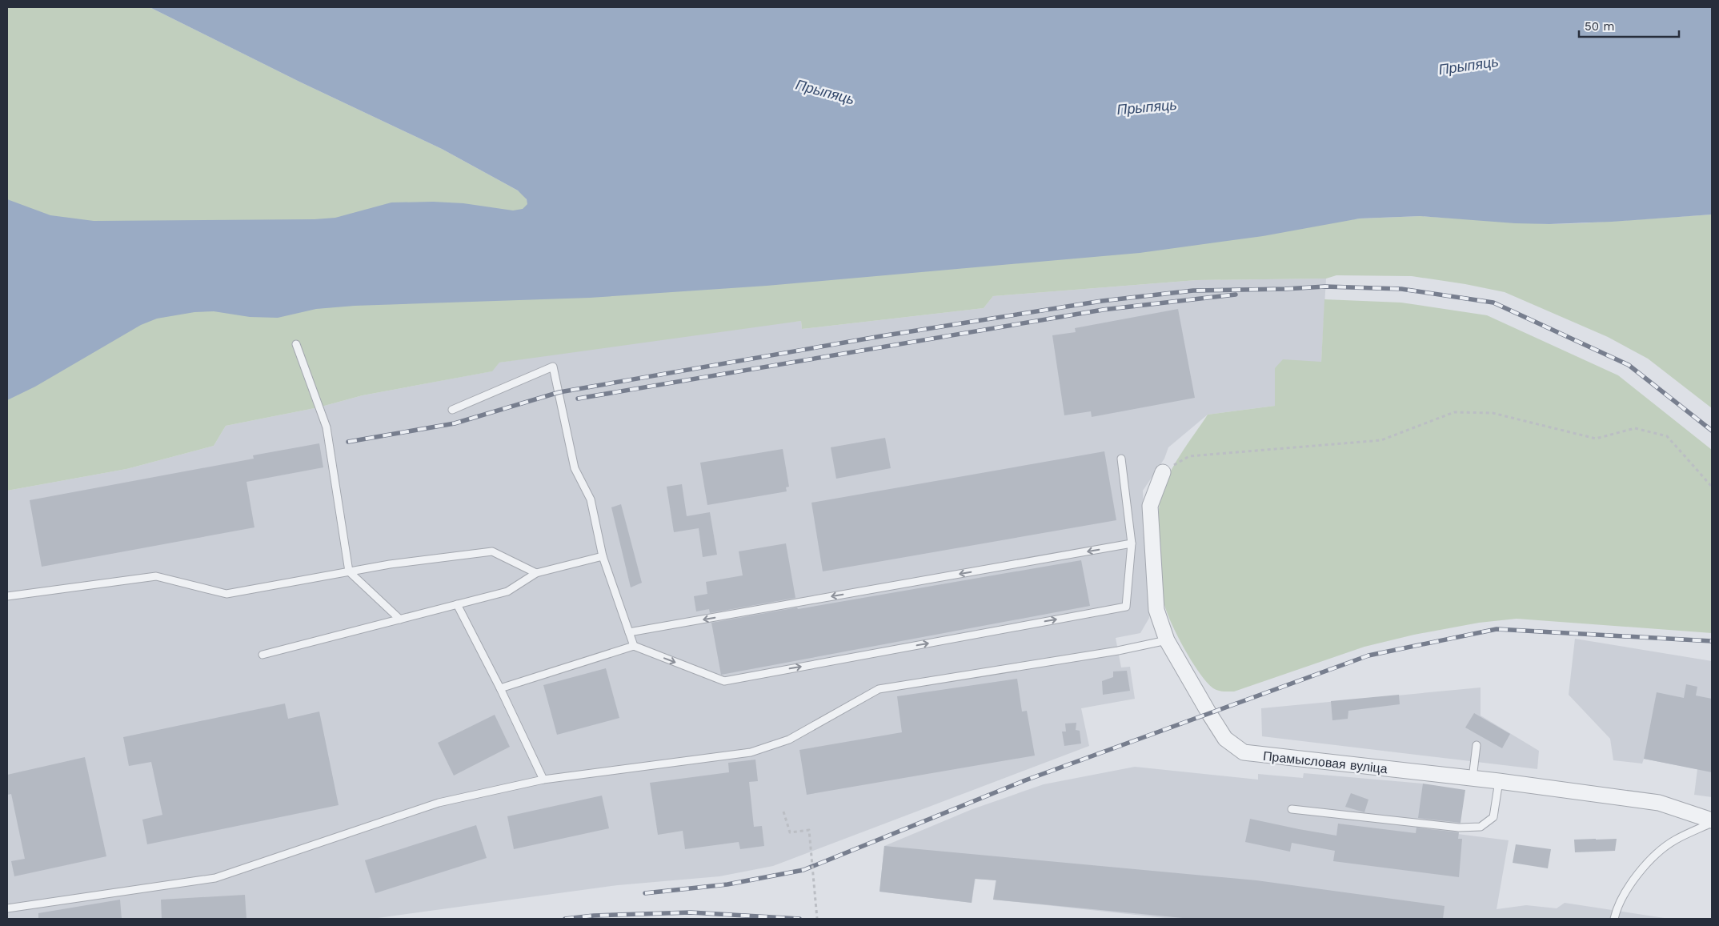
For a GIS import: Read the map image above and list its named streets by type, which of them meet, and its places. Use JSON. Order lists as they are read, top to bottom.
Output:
{
  "streets": {
    "street": ["Прамысловая вуліца"]
  },
  "water": ["Прыпяць"],
  "scale_bar": "50 m"
}
